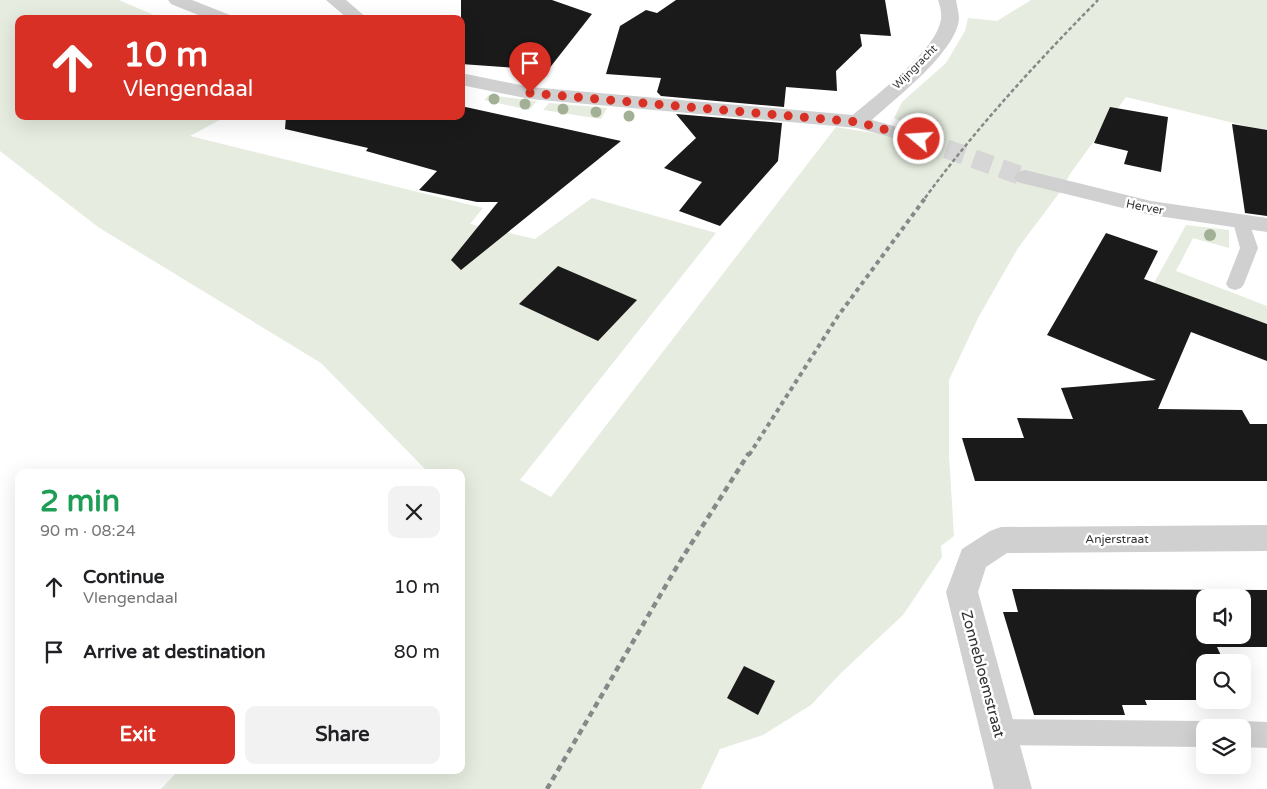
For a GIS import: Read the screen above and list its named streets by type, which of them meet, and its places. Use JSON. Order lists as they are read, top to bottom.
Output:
{
  "streets": {
    "street": [
      "Wijngracht",
      "Herver",
      "Anjerstraat",
      "Zonnebloemstraat"
    ]
  },
  "crossings": [
    ["Anjerstraat", "Zonnebloemstraat"]
  ],
  "page": {
    "turn": ["10 m", "Vlengendaal"],
    "heading": ["2 min", "90 m · 08:24"],
    "list": [
      {
        "name": "Continue",
        "note": "Vlengendaal",
        "value": "10 m"
      },
      {
        "name": "Arrive at destination",
        "value": "80 m"
      }
    ],
    "buttons": ["Exit", "Share"]
  }
}
